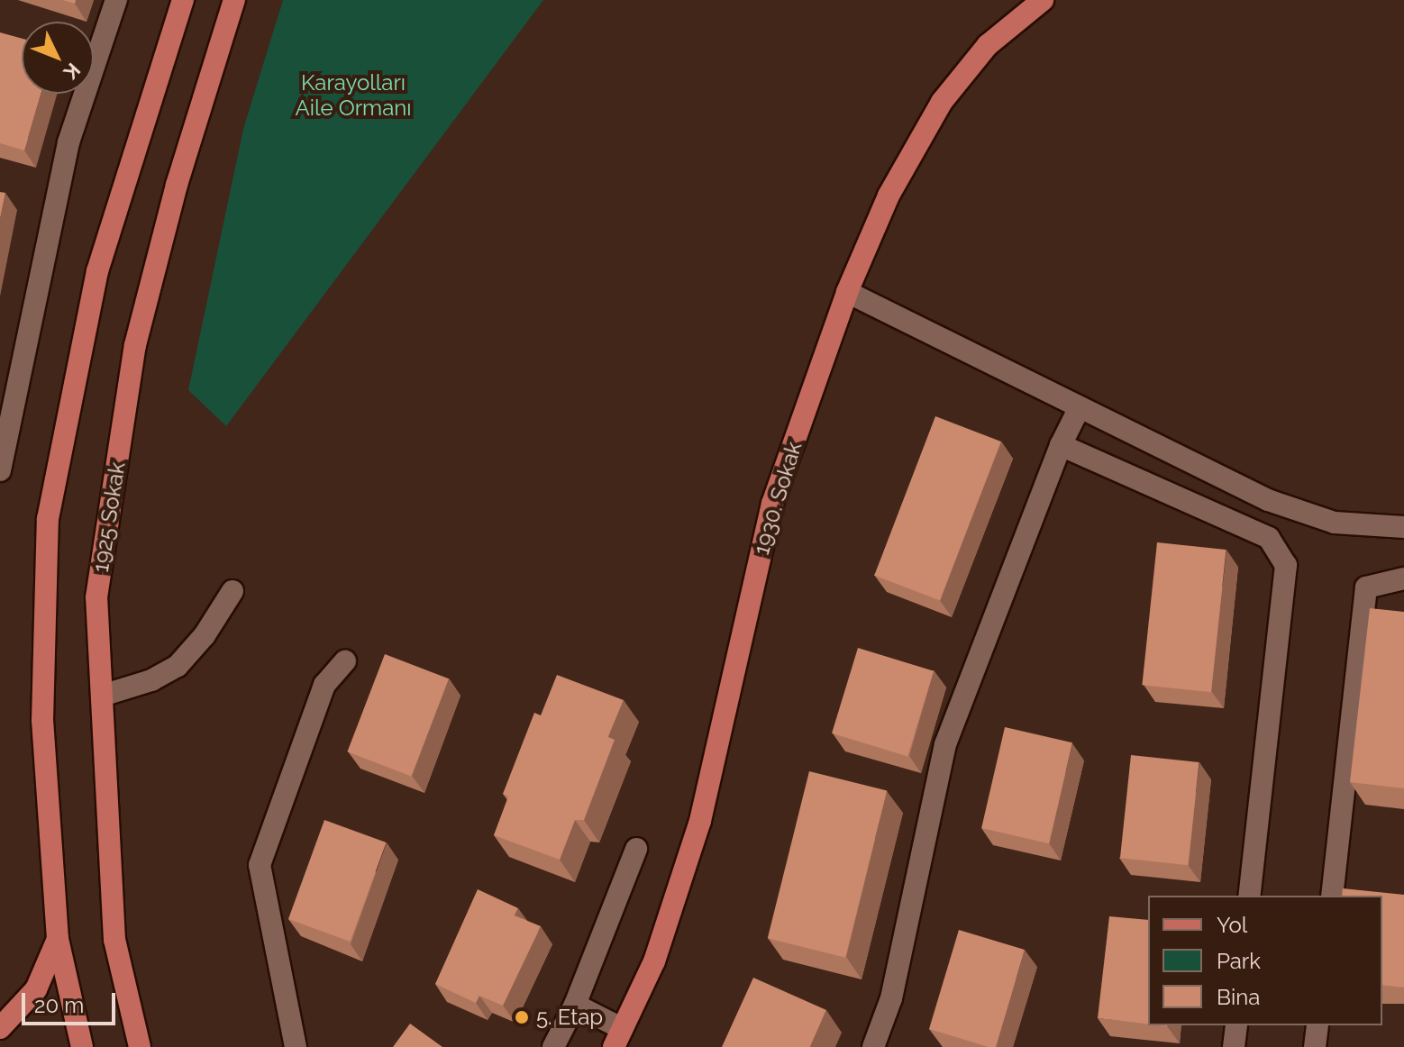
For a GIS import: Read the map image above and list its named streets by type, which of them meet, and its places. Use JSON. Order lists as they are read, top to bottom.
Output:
{
  "streets": {
    "main road": ["1930. Sokak", "1925 Sokak"]
  },
  "parks": ["Karayolları Aile Ormanı"],
  "places": ["5. Etap"],
  "legend": ["Yol", "Park", "Bina"],
  "scale_bar": "20 m",
  "north": "bottom right"
}
